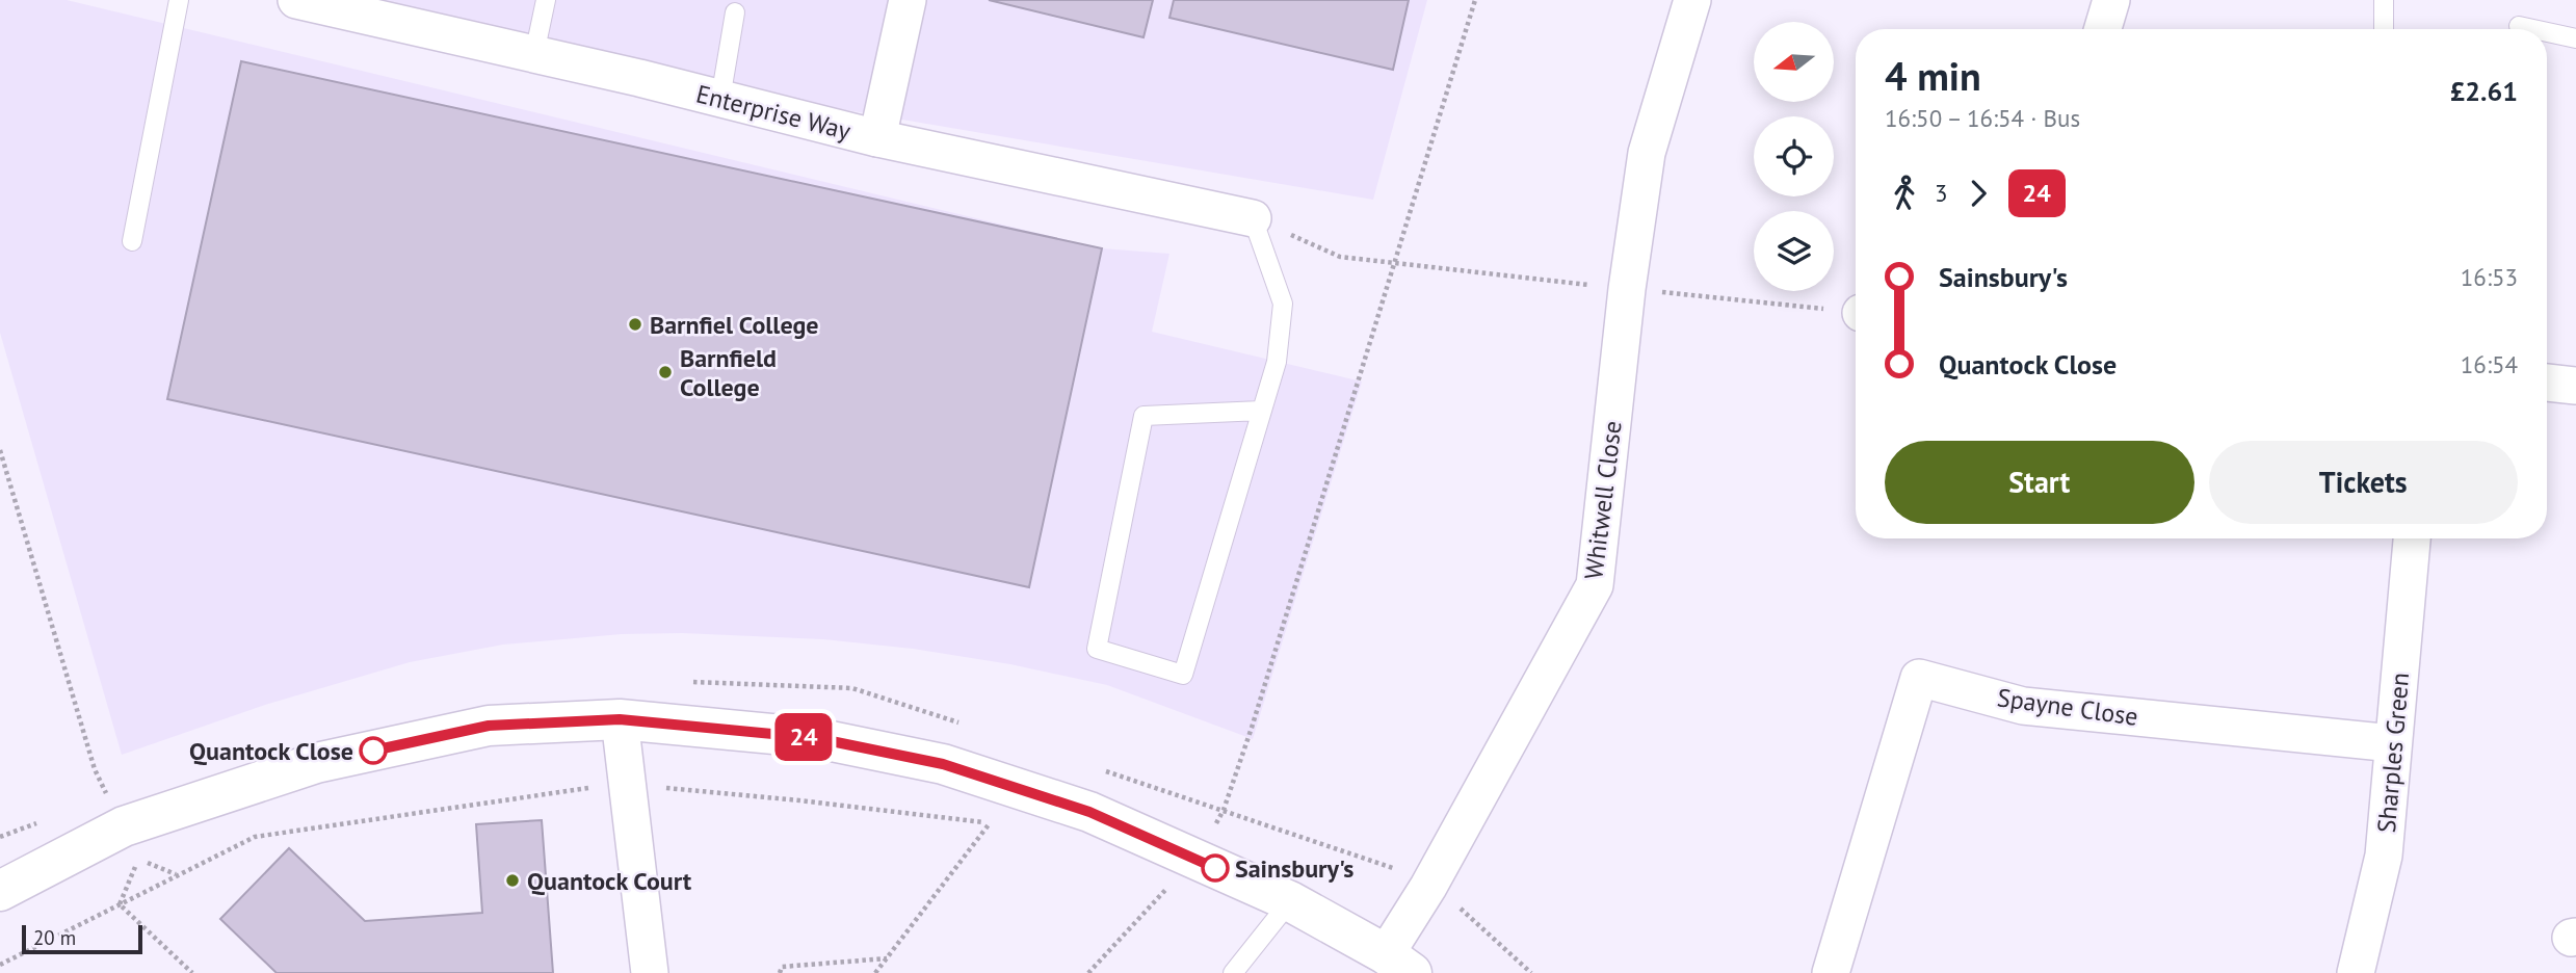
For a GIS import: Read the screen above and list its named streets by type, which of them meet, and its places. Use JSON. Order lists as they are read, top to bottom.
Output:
{
  "streets": {
    "street": [
      "Enterprise Way",
      "Whitwell Close",
      "Spayne Close",
      "Sharples Green"
    ]
  },
  "crossings": [
    ["Spayne Close", "Sharples Green"]
  ],
  "places": [
    "Barnfiel College",
    "Barnfield College",
    "Quantock Close",
    "Sainsbury's",
    "Quantock Court"
  ],
  "lines": ["bus line 24"],
  "scale_bar": "20 m",
  "north": "left",
  "page": {
    "on_map": "24",
    "heading": ["4 min", "16:50 – 16:54 · Bus", "£2.61"],
    "legs": ["3", "24"],
    "list": [
      {
        "name": "Sainsbury's",
        "value": "16:53"
      },
      {
        "name": "Quantock Close",
        "value": "16:54"
      }
    ],
    "buttons": ["Start", "Tickets"],
    "scale": "20 m"
  }
}
